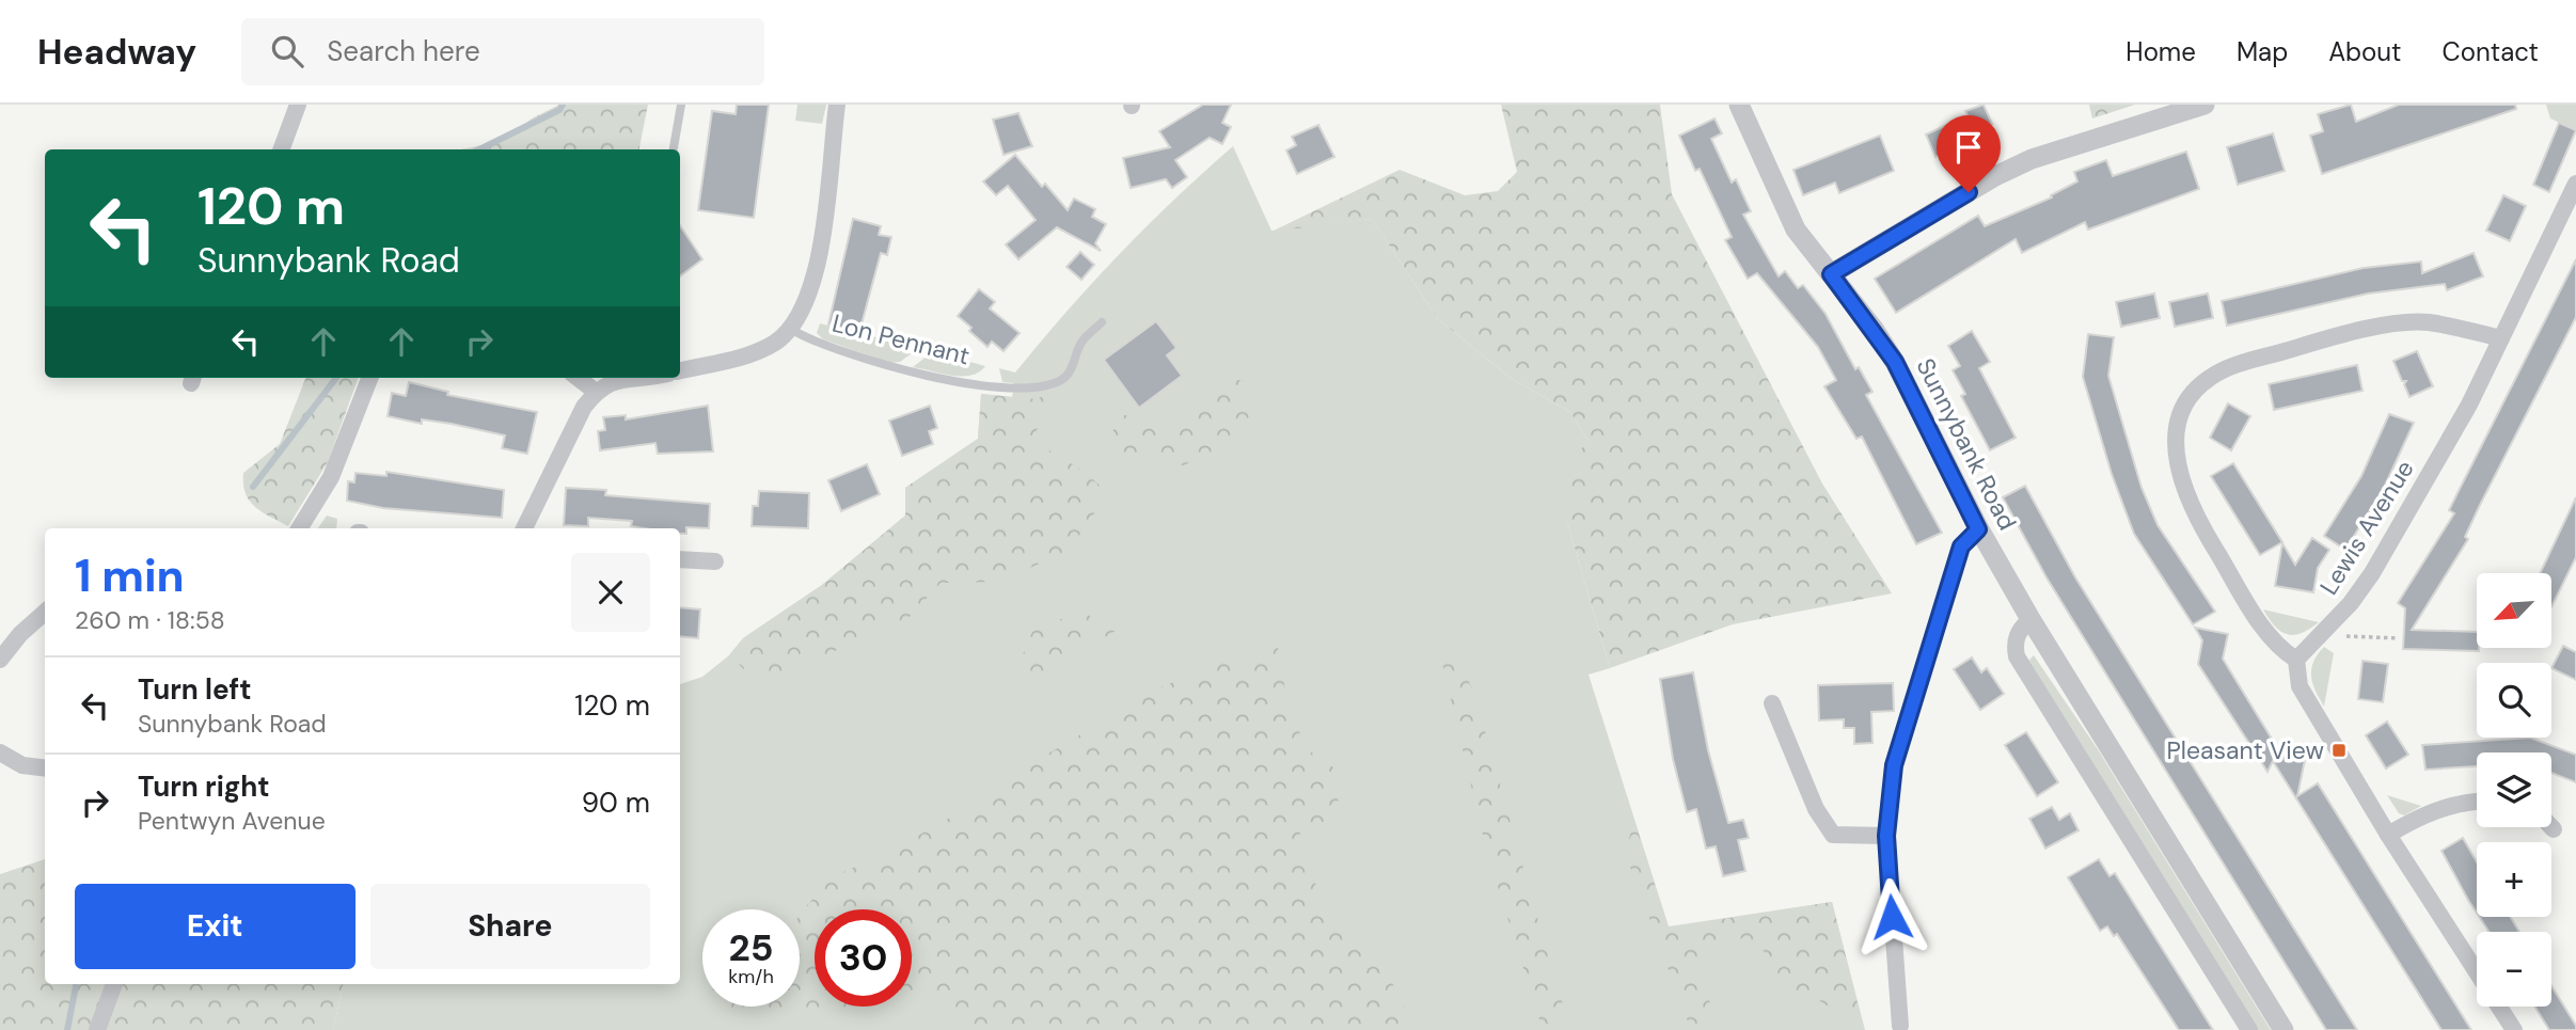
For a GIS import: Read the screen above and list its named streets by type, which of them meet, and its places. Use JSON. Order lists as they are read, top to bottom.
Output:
{
  "streets": {
    "street": ["Lon Pennant", "Sunnybank Road", "Lewis Avenue"]
  },
  "places": {
    "transit": ["Pleasant View"]
  },
  "north": "bottom left",
  "page": {
    "header": "Headway",
    "search": "Search here",
    "nav": [
      "Home",
      "Map",
      "About",
      "Contact"
    ],
    "turn": ["120 m", "Sunnybank Road"],
    "heading": ["1 min", "260 m · 18:58"],
    "map_buttons": ["+", "−"],
    "list": [
      {
        "name": "Turn left",
        "note": "Sunnybank Road",
        "value": "120 m"
      },
      {
        "name": "Turn right",
        "note": "Pentwyn Avenue",
        "value": "90 m"
      }
    ],
    "buttons": ["Exit", "Share"],
    "speed": "25 km/h",
    "limit": "30"
  }
}
